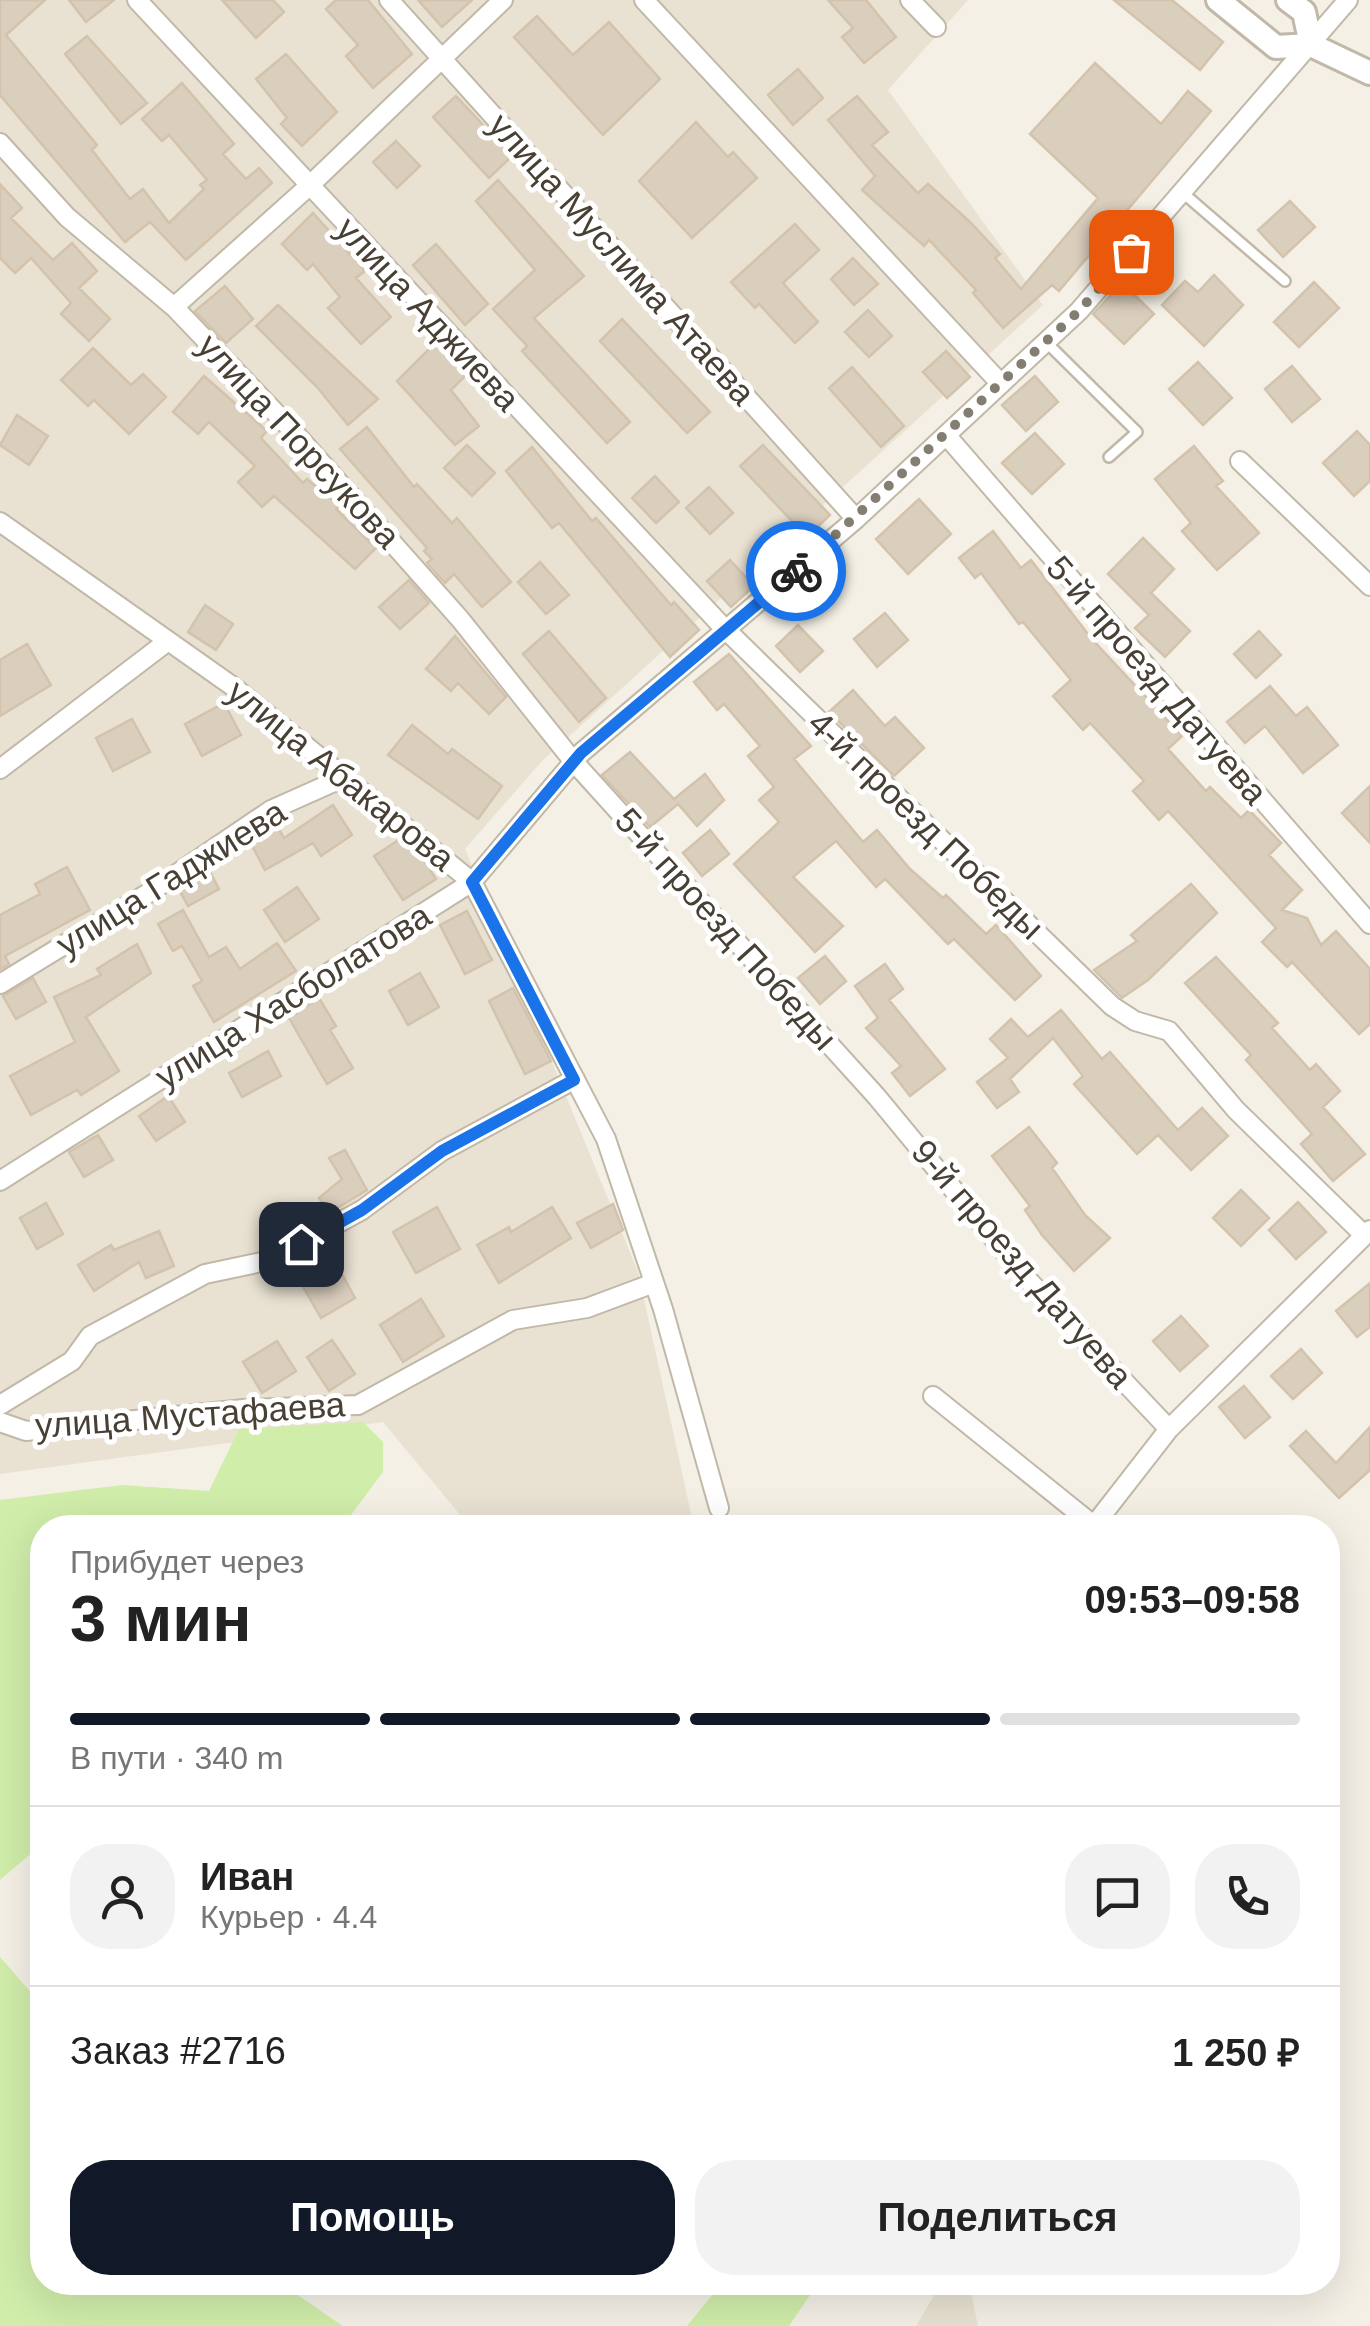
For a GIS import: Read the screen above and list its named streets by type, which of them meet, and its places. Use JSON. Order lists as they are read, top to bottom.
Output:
{
  "streets": {
    "street": [
      "улица Муслима Атаева",
      "улица Аджиева",
      "улица Порсукова",
      "5-й проезд Датуева",
      "улица Абакарова",
      "4-й проезд Победы",
      "улица Гаджиева",
      "5-й проезд Победы",
      "улица Хасболатова",
      "9-й проезд Датуева",
      "улица Мустафаева"
    ]
  },
  "crossings": [
    ["улица Муслима Атаева", "улица Хасболатова"],
    ["улица Аджиева", "4-й проезд Победы"],
    ["улица Аджиева", "улица Хасболатова"],
    ["улица Порсукова", "5-й проезд Победы"],
    ["улица Порсукова", "улица Хасболатова"],
    ["5-й проезд Датуева", "улица Хасболатова"],
    ["улица Абакарова", "улица Гаджиева"],
    ["улица Абакарова", "улица Хасболатова"],
    ["улица Абакарова", "улица Мустафаева"],
    ["4-й проезд Победы", "улица Хасболатова"],
    ["5-й проезд Победы", "улица Хасболатова"],
    ["5-й проезд Победы", "9-й проезд Датуева"]
  ],
  "page": {
    "heading": ["3 мин", "Прибудет через", "09:53–09:58"],
    "panel": [
      "Иван",
      "Курьер · 4.4",
      "Заказ #2716",
      "1 250 ₽"
    ],
    "bar": "В пути · 340 m",
    "buttons": ["Помощь", "Поделиться"]
  }
}
